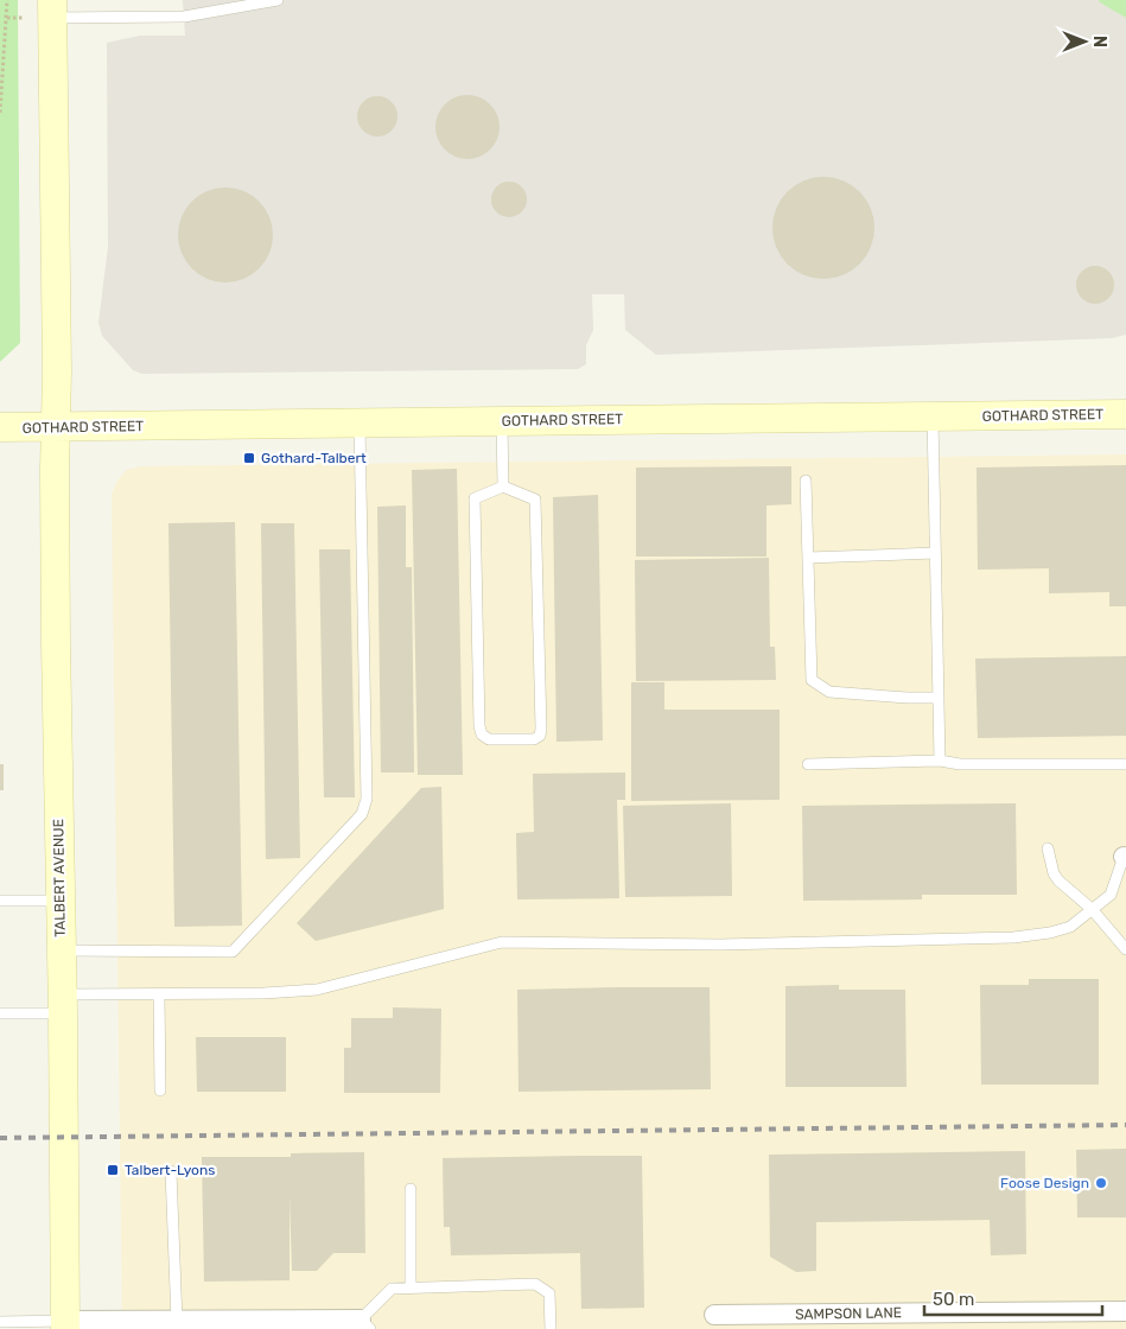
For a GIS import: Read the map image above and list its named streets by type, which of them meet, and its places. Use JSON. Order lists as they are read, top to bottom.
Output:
{
  "streets": {
    "street": ["GOTHARD STREET", "TALBERT AVENUE", "SAMPSON LANE"]
  },
  "crossings": [
    ["GOTHARD STREET", "TALBERT AVENUE"]
  ],
  "places": {
    "transit": ["Gothard-Talbert", "Talbert-Lyons"],
    "other": ["Foose Design"]
  },
  "scale_bar": "50 m",
  "north": "right"
}
